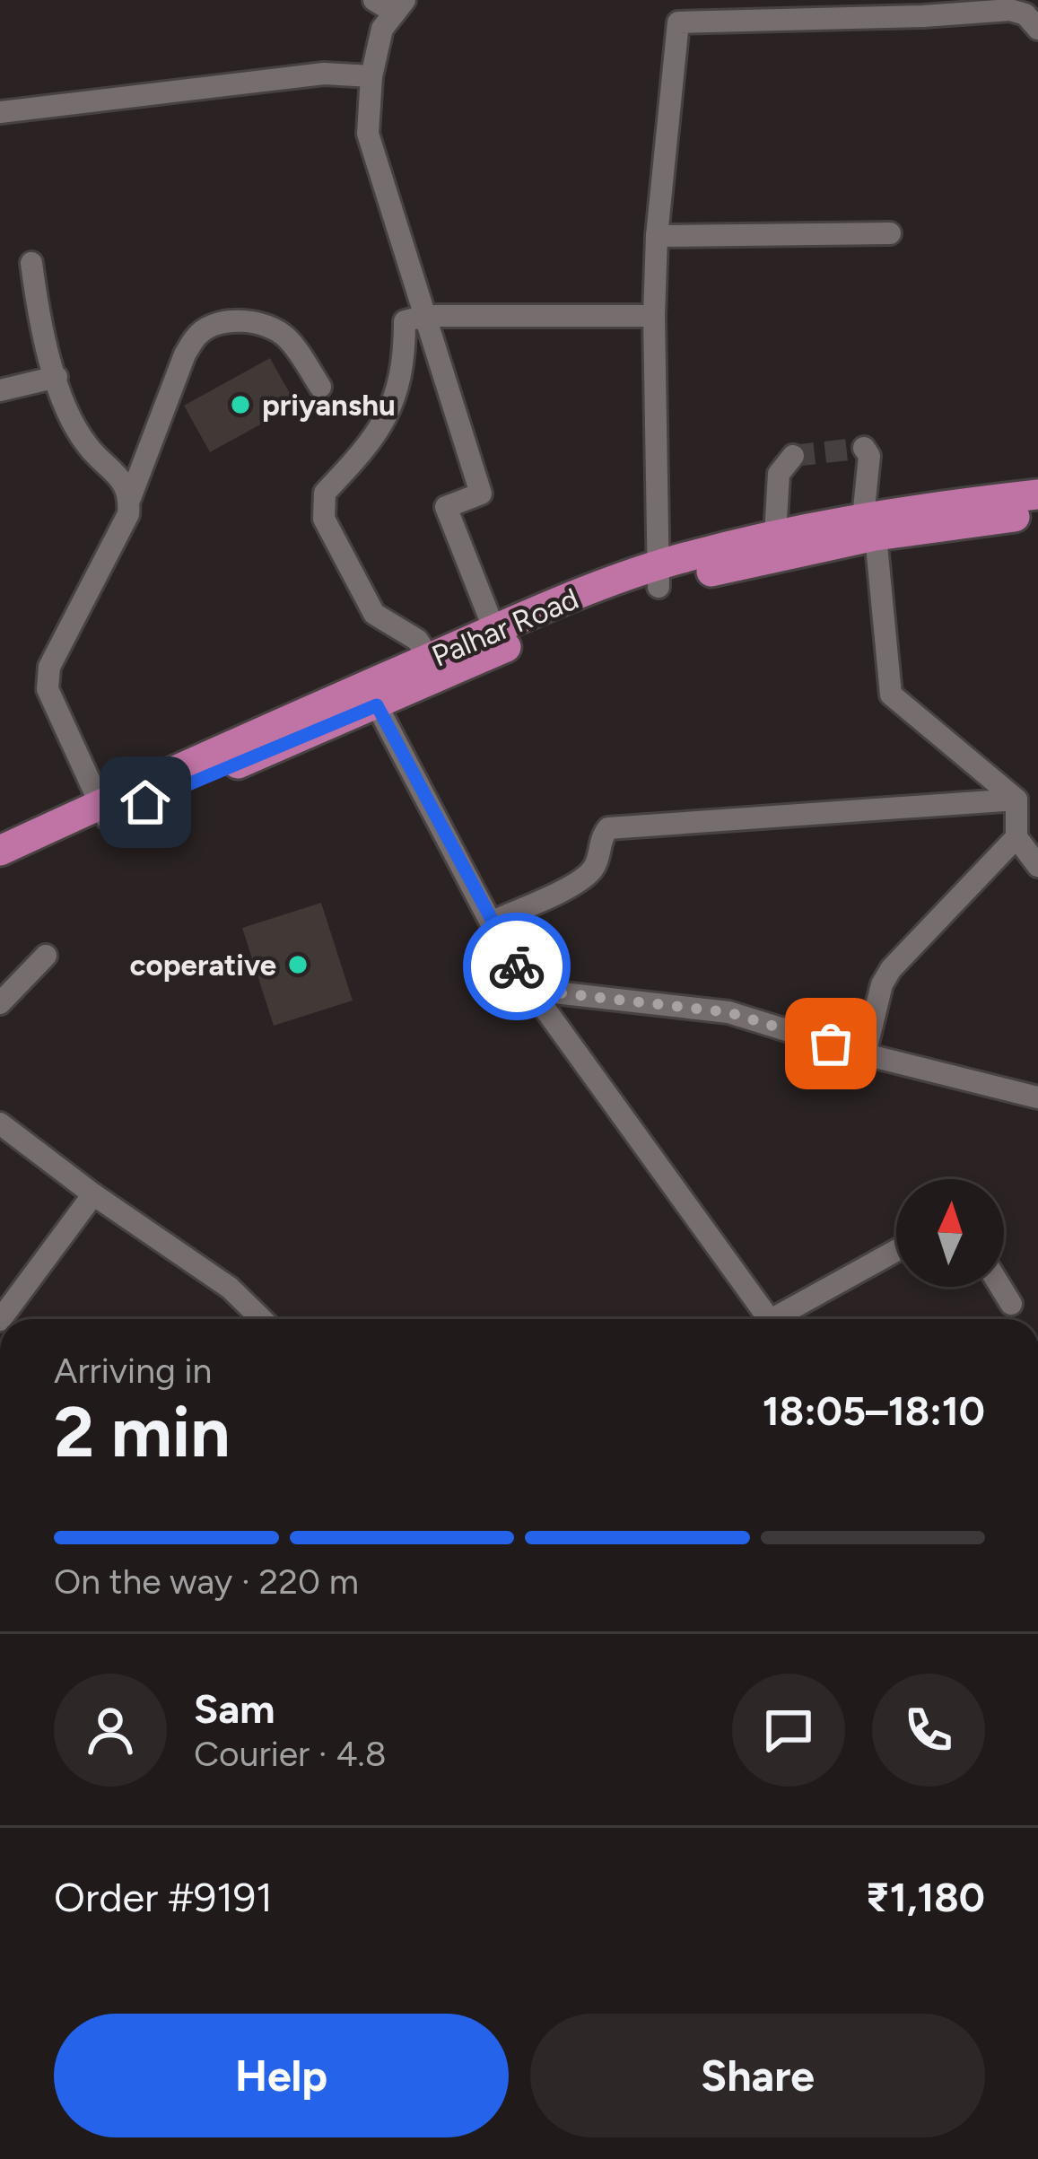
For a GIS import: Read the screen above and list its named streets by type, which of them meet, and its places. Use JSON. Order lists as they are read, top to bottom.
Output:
{
  "streets": {
    "main road": ["Palhar Road"]
  },
  "places": ["priyanshu", "coperative"],
  "north": "top",
  "page": {
    "heading": ["2 min", "Arriving in", "18:05–18:10"],
    "panel": [
      "Sam",
      "Courier · 4.8",
      "Order #9191",
      "₹1,180"
    ],
    "bar": "On the way · 220 m",
    "buttons": ["Help", "Share"]
  }
}
